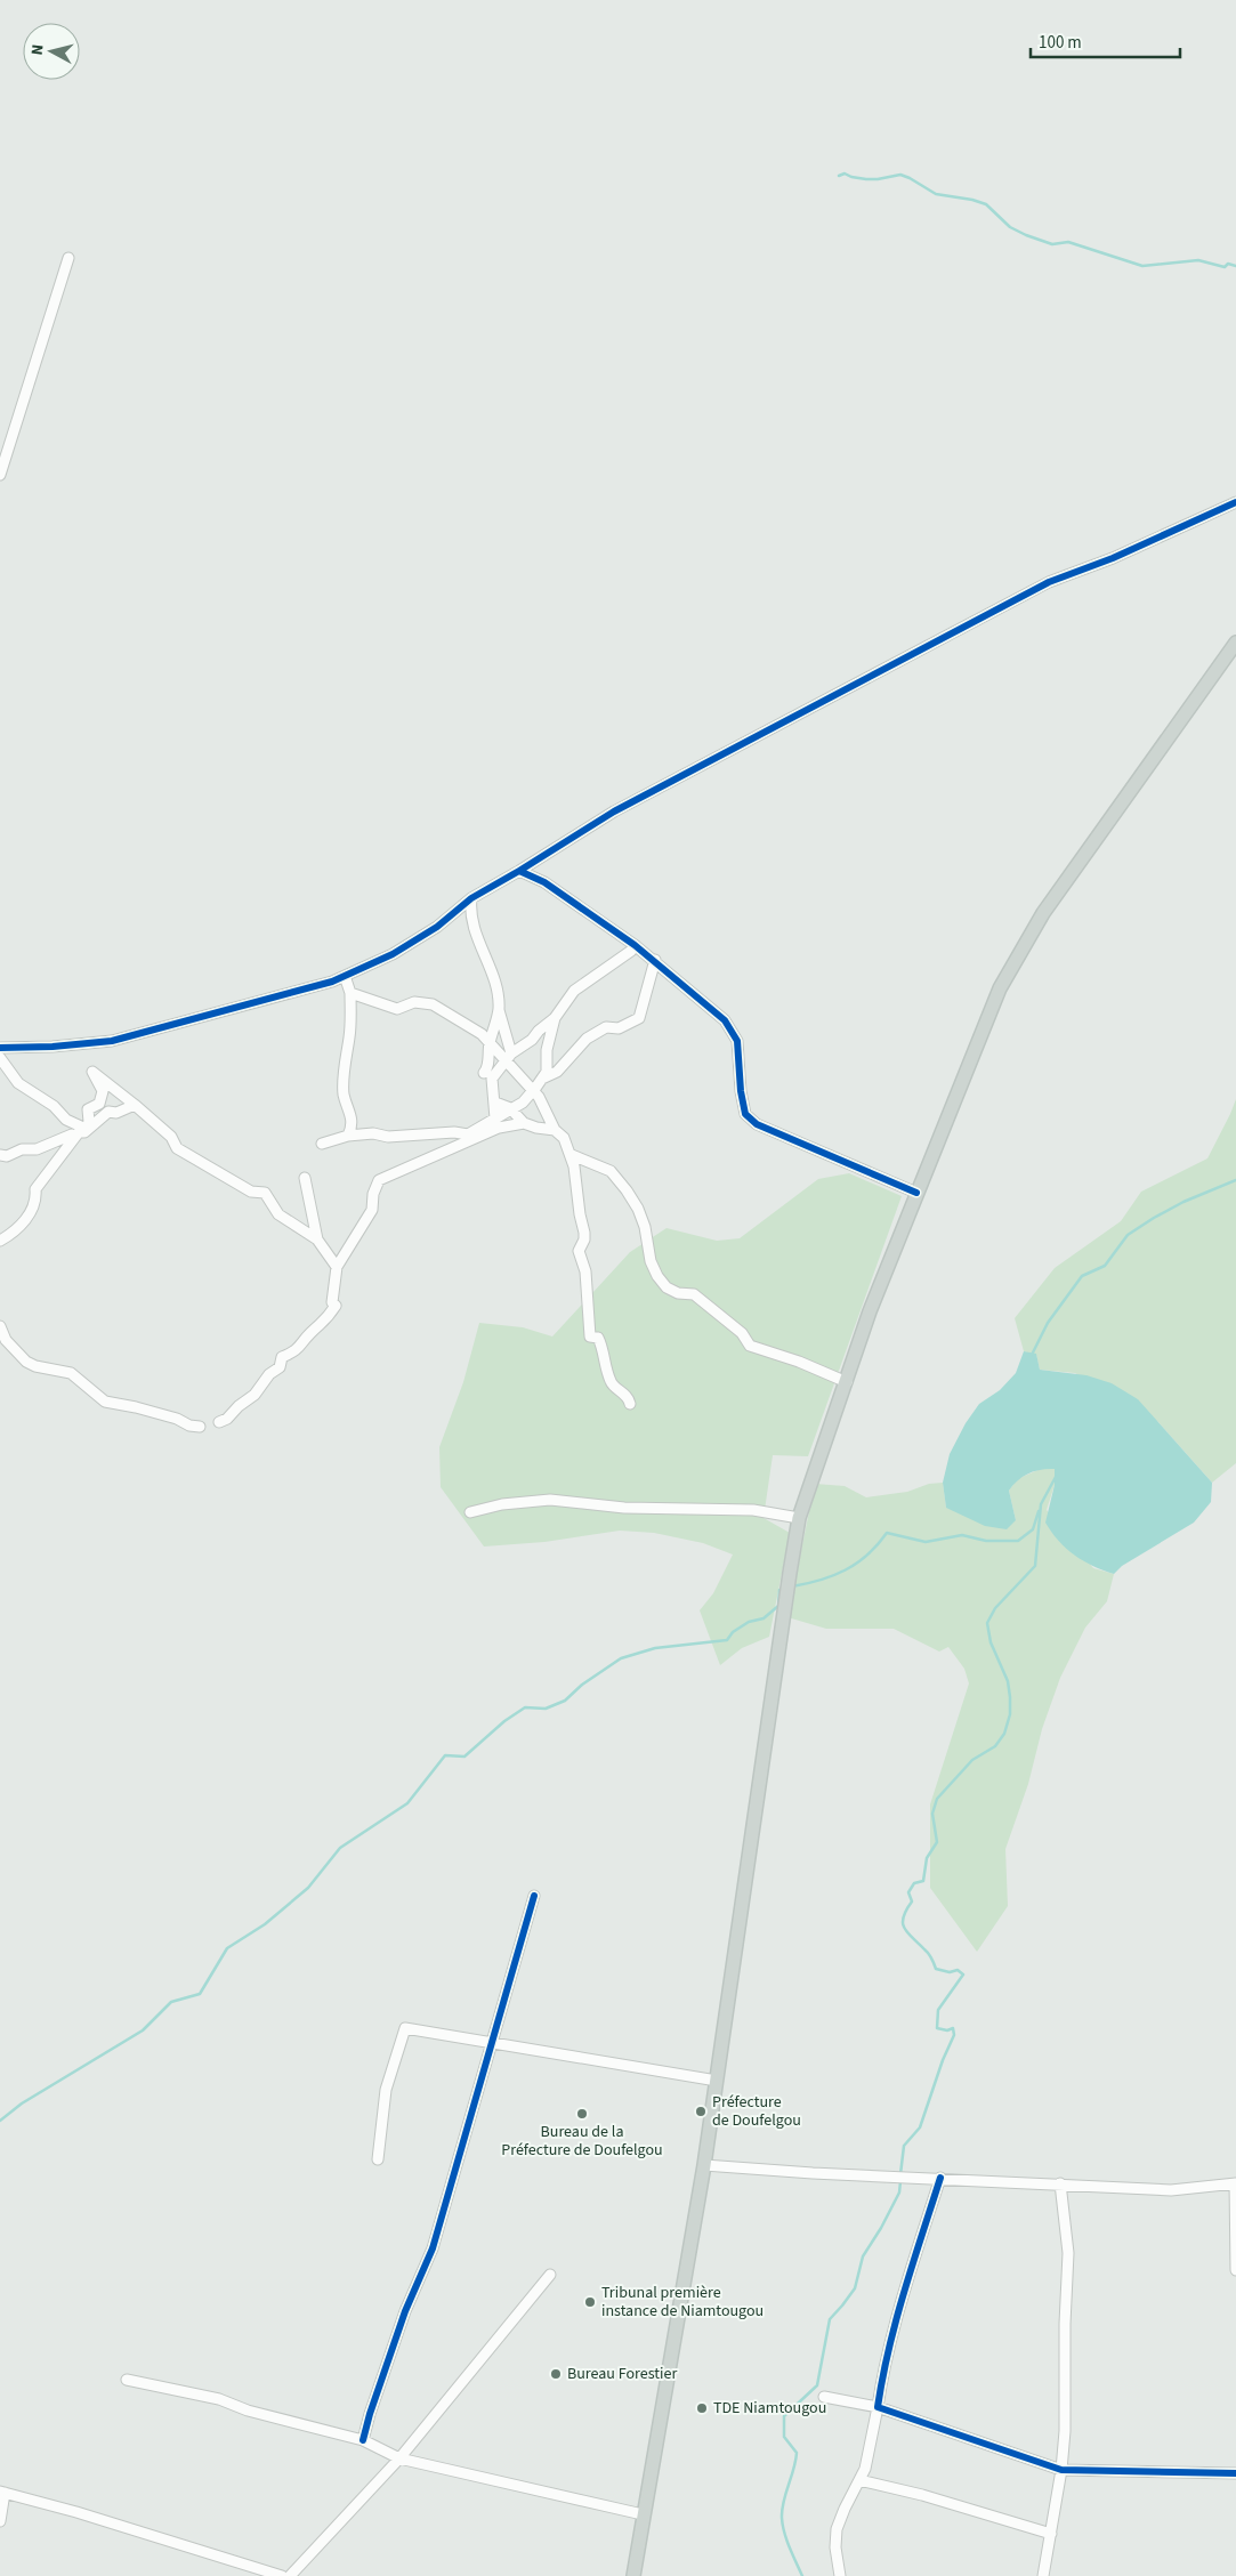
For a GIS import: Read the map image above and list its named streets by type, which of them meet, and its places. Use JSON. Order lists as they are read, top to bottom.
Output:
{
  "places": [
    "Préfecture de Doufelgou",
    "Bureau de la Préfecture de Doufelgou",
    "Tribunal première instance de Niamtougou",
    "Bureau Forestier",
    "TDE Niamtougou"
  ],
  "scale_bar": "100 m",
  "north": "left"
}
